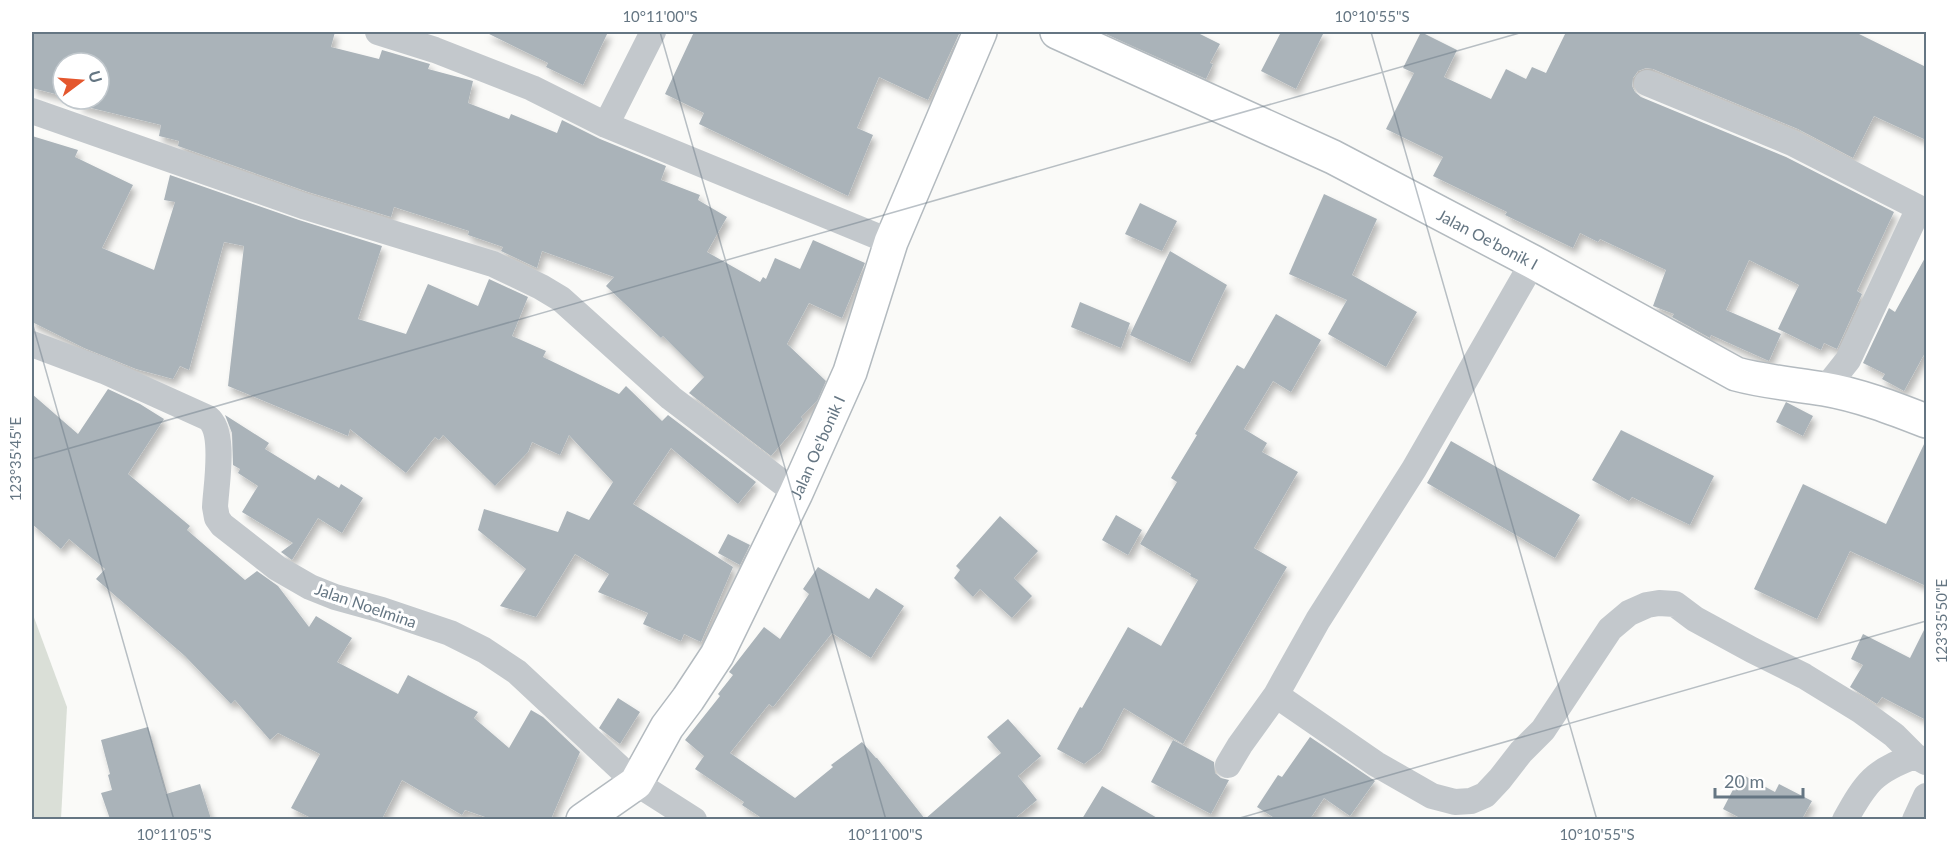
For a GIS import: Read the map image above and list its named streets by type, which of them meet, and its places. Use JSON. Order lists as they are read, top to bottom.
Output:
{
  "streets": {
    "street": ["Jalan Oe'bonik I", "Jalan Noelmina"]
  },
  "crossings": [
    ["Jalan Oe'bonik I", "Jalan Noelmina"]
  ],
  "scale_bar": "20 m",
  "north": "right",
  "coordinates": [
    "10°11'00\"S",
    "10°10'55\"S",
    "123°35'45\"E",
    "123°35'50\"E",
    "10°11'05\"S"
  ]
}
